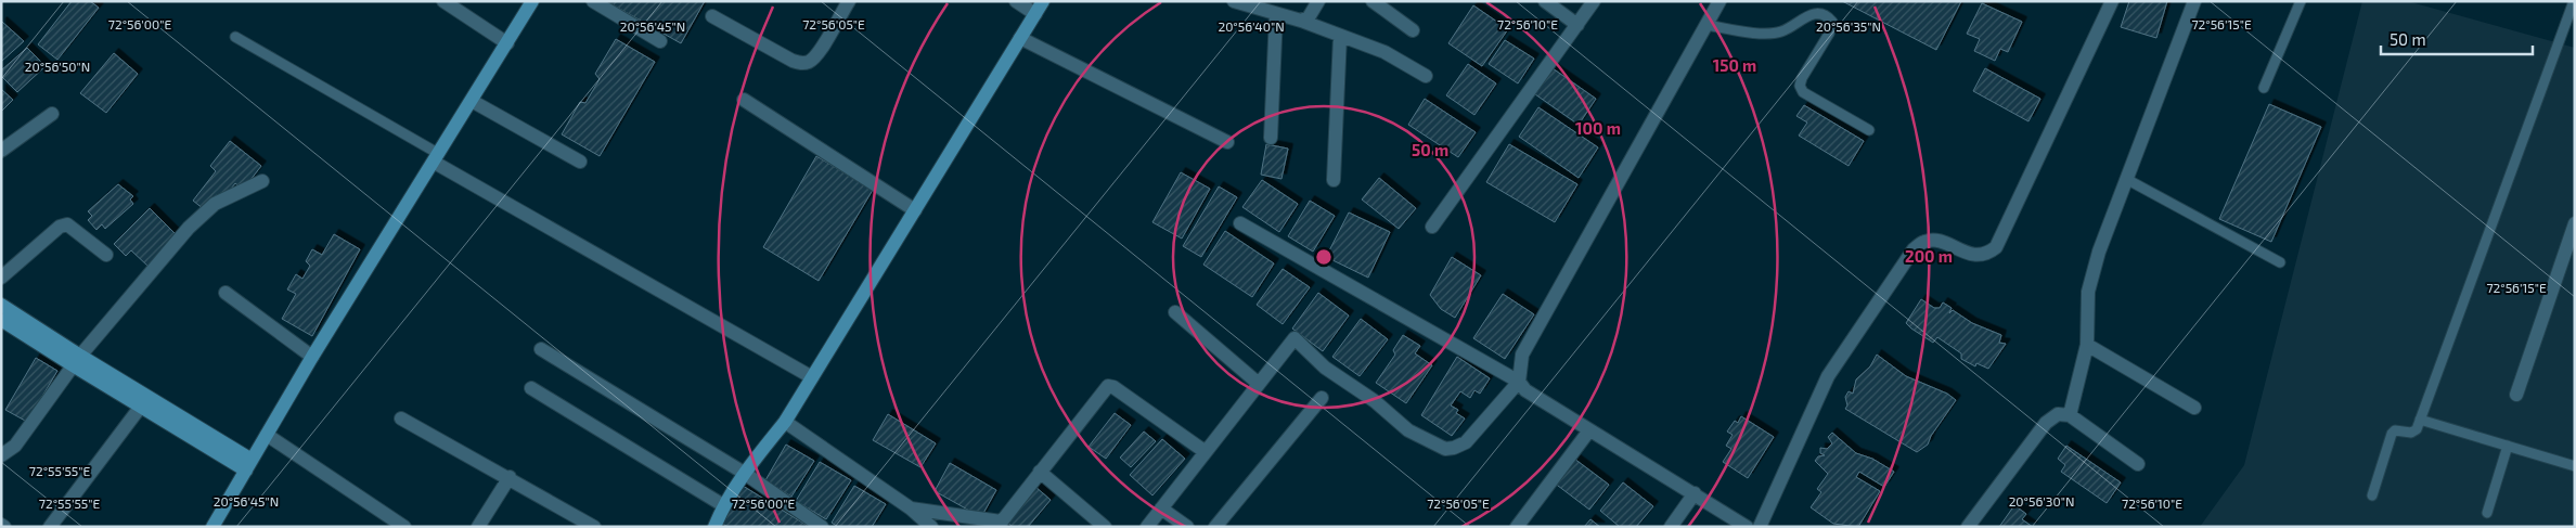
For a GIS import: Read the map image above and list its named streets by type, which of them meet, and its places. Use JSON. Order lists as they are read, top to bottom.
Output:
{
  "scale_bar": "50 m",
  "coordinates": [
    "72°56'15\"E",
    "72°56'00\"E",
    "72°56'05\"E",
    "72°56'10\"E",
    "20°56'45\"N",
    "20°56'40\"N",
    "20°56'35\"N",
    "20°56'50\"N",
    "72°55'55\"E",
    "20°56'30\"N"
  ],
  "rings": [
    "150 m",
    "100 m",
    "50 m",
    "200 m"
  ]
}
